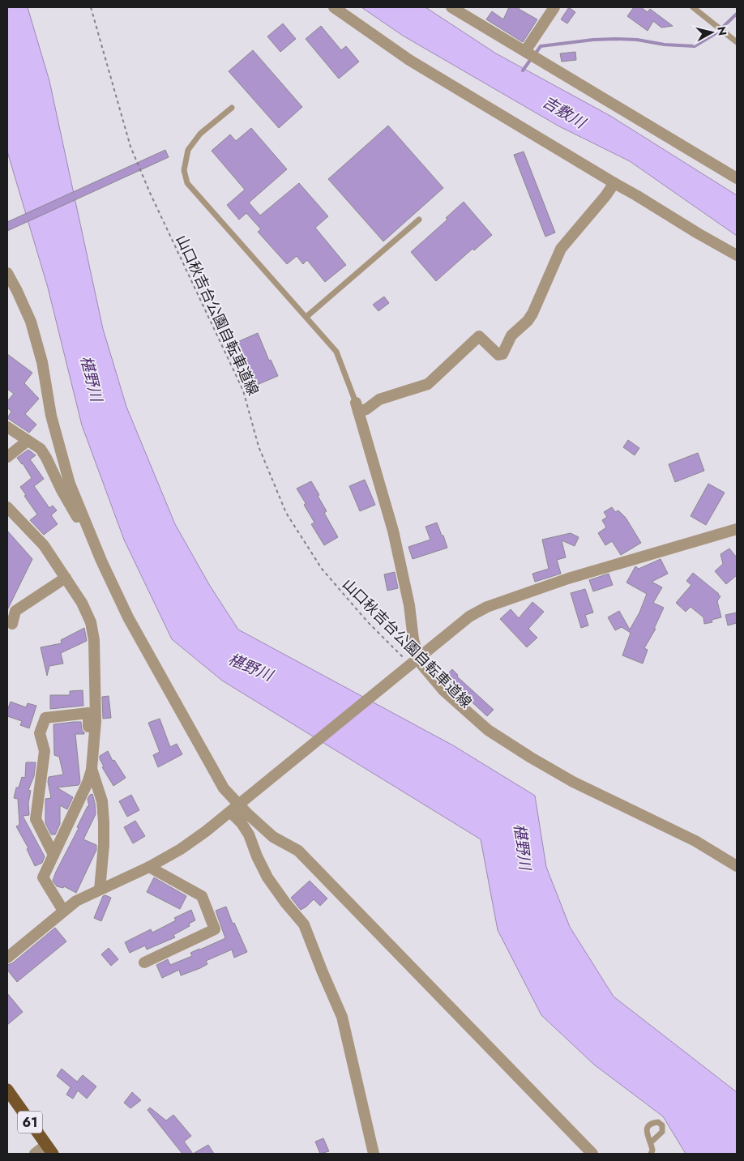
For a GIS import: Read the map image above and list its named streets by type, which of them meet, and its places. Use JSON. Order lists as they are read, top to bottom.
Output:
{
  "streets": {
    "main road": ["61"],
    "path": ["山口秋吉台公園自転車道線"]
  },
  "water": ["吉敷川", "椹野川"],
  "north": "right"
}
